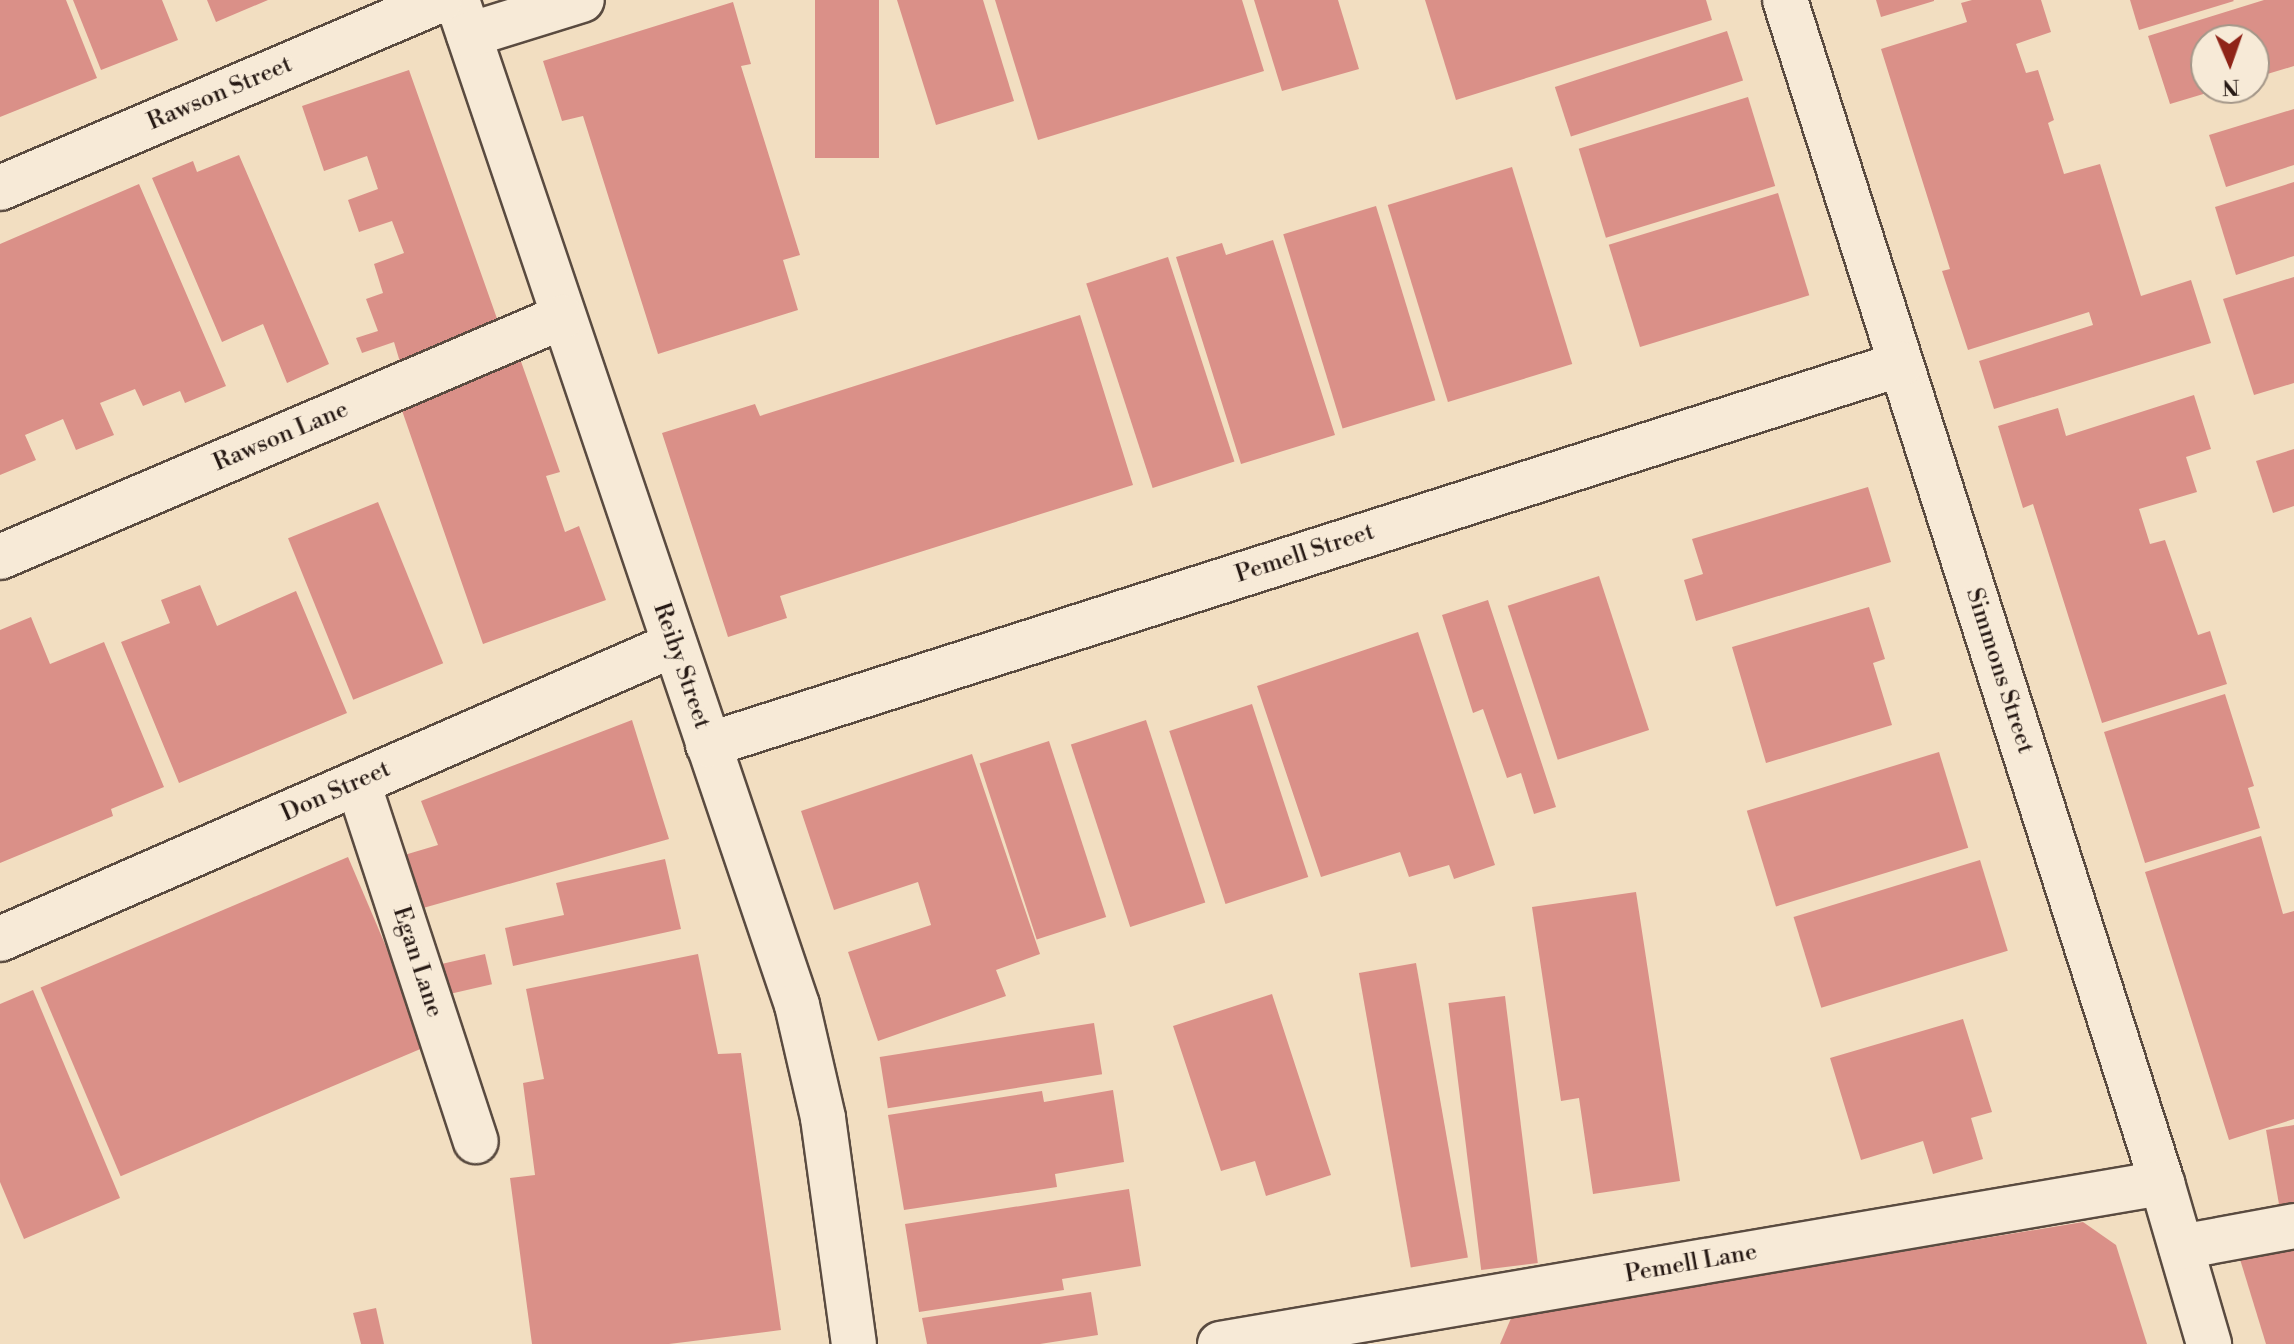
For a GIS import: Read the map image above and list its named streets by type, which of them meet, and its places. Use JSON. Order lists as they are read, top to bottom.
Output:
{
  "streets": {
    "street": [
      "Rawson Street",
      "Rawson Lane",
      "Pemell Street",
      "Reiby Street",
      "Simmons Street",
      "Don Street",
      "Egan Lane",
      "Pemell Lane"
    ]
  },
  "crossings": [
    ["Rawson Lane", "Reiby Street"],
    ["Pemell Street", "Reiby Street"],
    ["Pemell Street", "Simmons Street"],
    ["Reiby Street", "Don Street"],
    ["Simmons Street", "Pemell Lane"],
    ["Don Street", "Egan Lane"]
  ],
  "north": "bottom"
}
